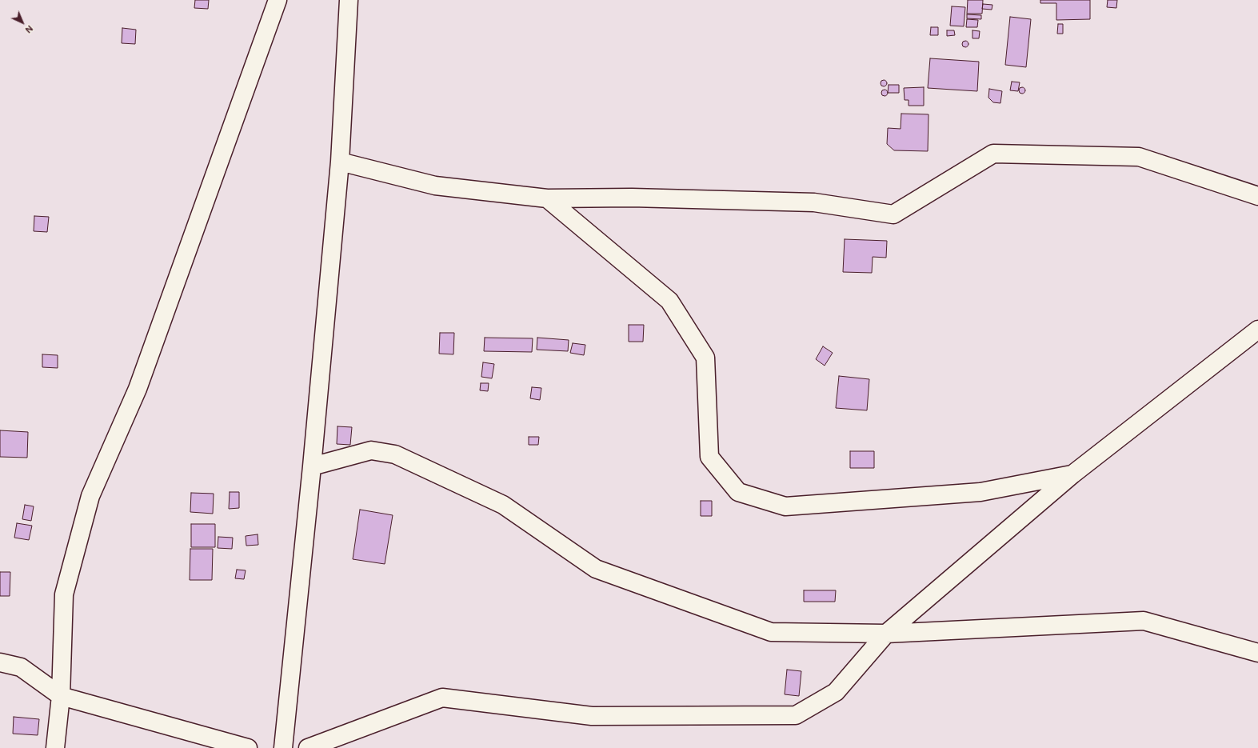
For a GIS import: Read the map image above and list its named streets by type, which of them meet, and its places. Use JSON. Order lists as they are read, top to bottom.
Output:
{
  "north": "bottom right"
}
